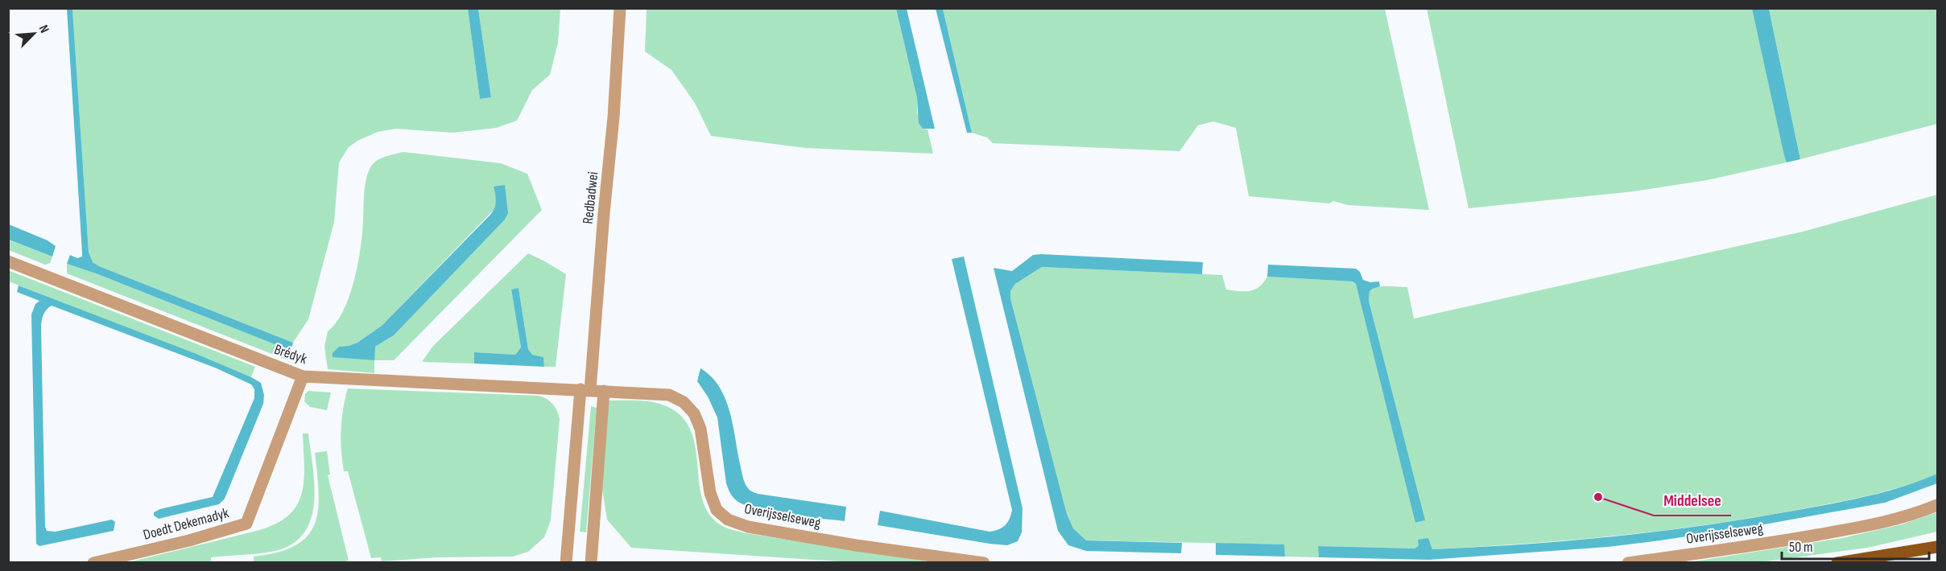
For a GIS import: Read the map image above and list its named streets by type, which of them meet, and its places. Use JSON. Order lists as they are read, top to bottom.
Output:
{
  "streets": {
    "street": [
      "Redbadwei",
      "Brédyk",
      "Overijsselseweg",
      "Doedt Dekemadyk"
    ]
  },
  "crossings": [
    ["Redbadwei", "Brédyk"],
    ["Brédyk", "Overijsselseweg"],
    ["Brédyk", "Doedt Dekemadyk"]
  ],
  "places": ["Middelsee"],
  "scale_bar": "50 m",
  "north": "top right"
}
